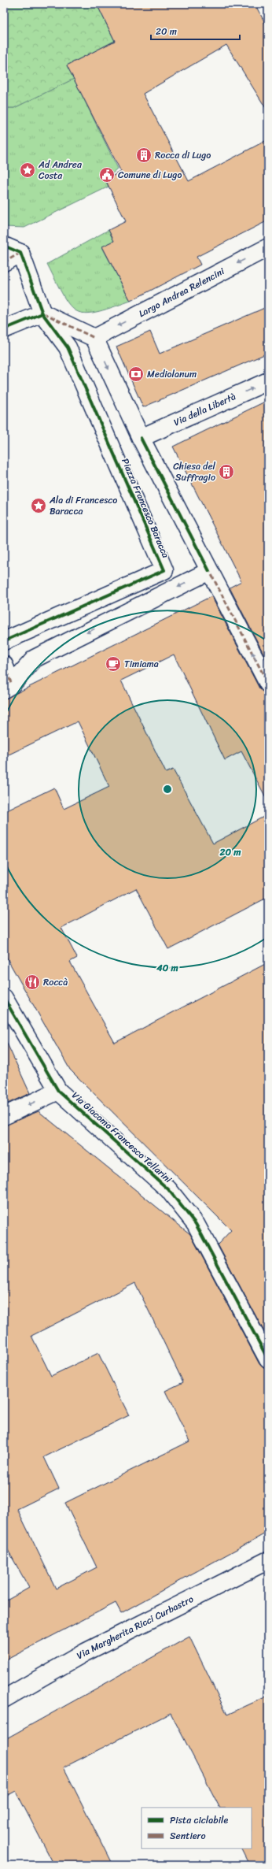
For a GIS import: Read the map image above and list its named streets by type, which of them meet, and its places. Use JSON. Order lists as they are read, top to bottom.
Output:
{
  "streets": {
    "street": [
      "Largo Andrea Relencini",
      "Via della Libertà",
      "Piazza Francesco Baracca",
      "Via Giacomo Francesco Tellarini",
      "Via Margherita Ricci Curbastro"
    ]
  },
  "one_way": ["Largo Andrea Relencini", "Via della Libertà"],
  "places": {
    "building": ["Rocca di Lugo", "Chiesa del Suffragio"],
    "place": ["Ad Andrea Costa", "Ala di Francesco Baracca"],
    "public building": ["Comune di Lugo"],
    "bank": ["Mediolanum"],
    "cafe": ["Timiama"],
    "restaurant": ["Roccà"]
  },
  "legend": ["Pista ciclabile", "Sentiero"],
  "scale_bar": "20 m",
  "rings": ["20 m", "40 m"]
}
